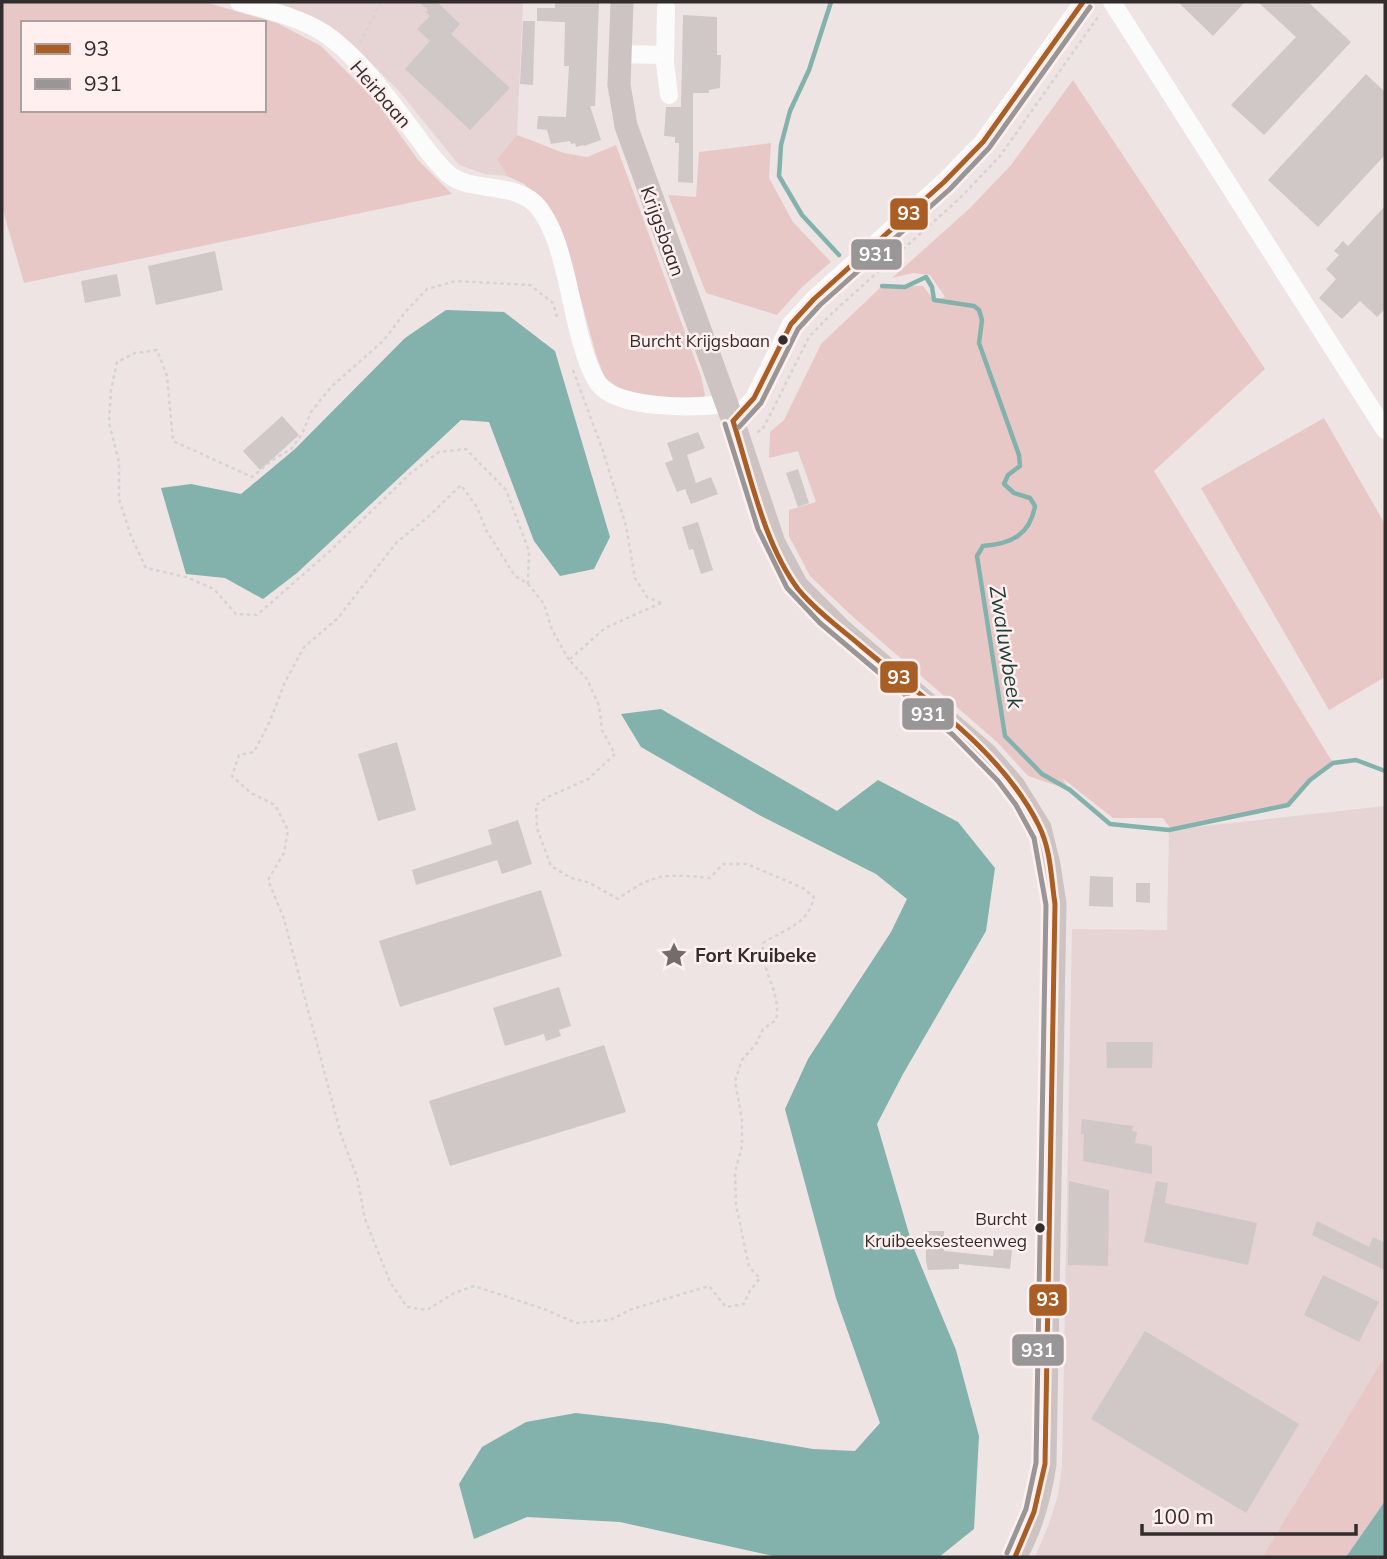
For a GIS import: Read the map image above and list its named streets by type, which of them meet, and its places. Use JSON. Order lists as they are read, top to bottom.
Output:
{
  "streets": {
    "main road": ["Krijgsbaan"],
    "street": ["Heirbaan"]
  },
  "crossings": [
    ["Heirbaan", "Krijgsbaan"]
  ],
  "water": ["Zwaluwbeek"],
  "places": {
    "other": ["Burcht Krijgsbaan", "Burcht Kruibeeksesteenweg"],
    "place": ["Fort Kruibeke"]
  },
  "lines": ["transit line 93", "transit line 931"],
  "legend": ["93", "931"],
  "scale_bar": "100 m"
}
